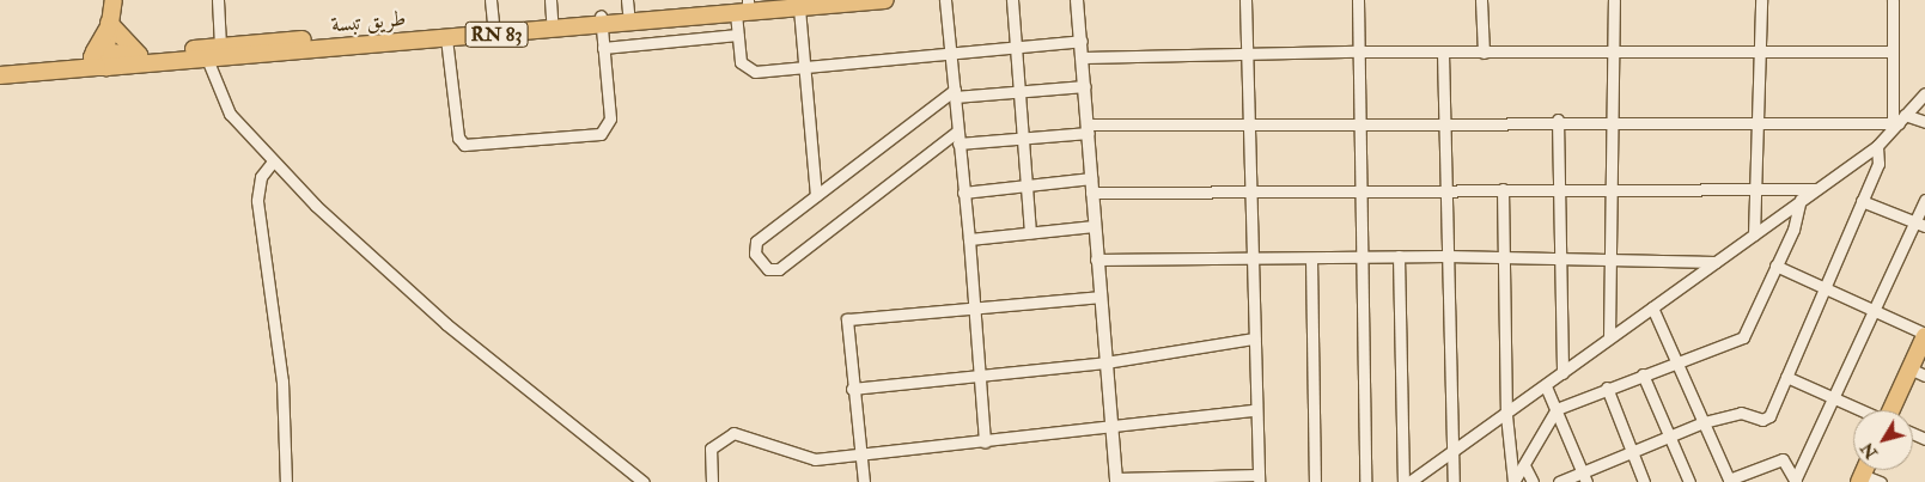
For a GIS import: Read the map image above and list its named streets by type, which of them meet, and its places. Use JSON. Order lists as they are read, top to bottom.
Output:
{
  "streets": {
    "main road": ["طريق تبسة", "RN 83"]
  },
  "north": "bottom left"
}
